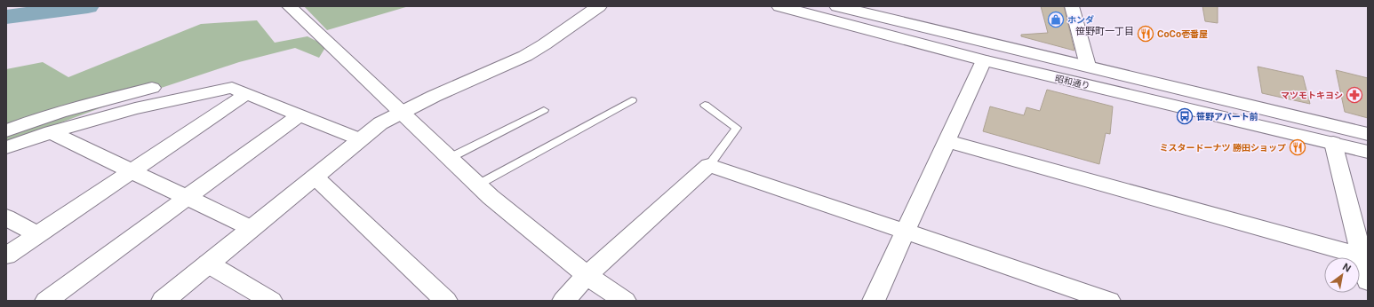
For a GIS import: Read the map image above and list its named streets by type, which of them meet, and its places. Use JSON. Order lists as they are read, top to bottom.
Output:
{
  "streets": {
    "street": ["昭和通り"]
  },
  "districts": ["笹野町一丁目"],
  "places": {
    "shop": ["ホンダ"],
    "restaurant": ["CoCo壱番屋", "ミスタードーナツ 勝田ショップ"],
    "pharmacy": ["マツモトキヨシ"],
    "bus stop": ["笹野アパート前"]
  },
  "north": "top right"
}
